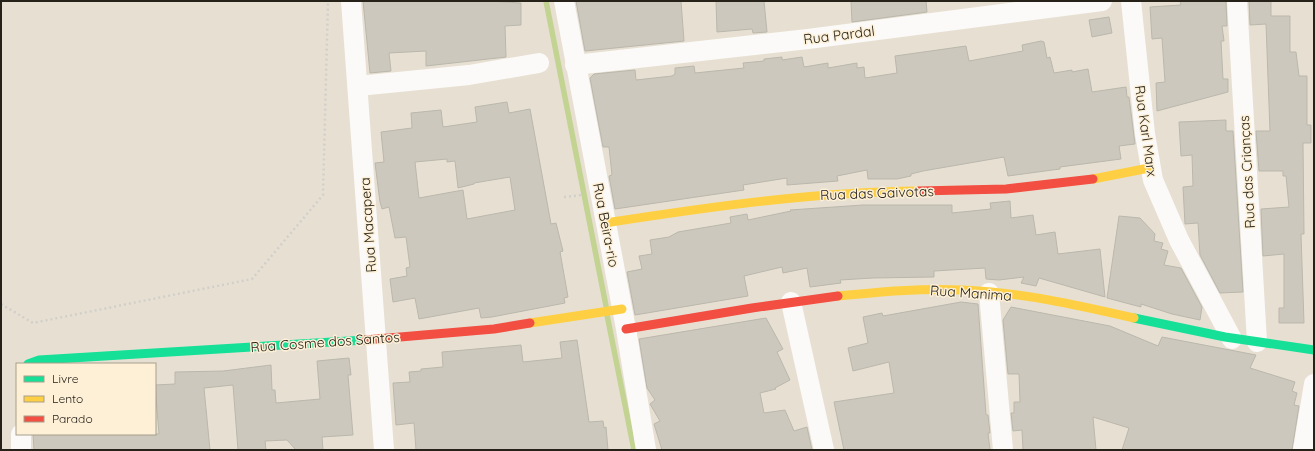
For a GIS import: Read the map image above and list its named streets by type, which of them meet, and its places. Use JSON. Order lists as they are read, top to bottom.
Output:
{
  "streets": {
    "street": [
      "Rua Pardal",
      "Rua Karl Marx",
      "Rua das Crianças",
      "Rua das Gaivotas",
      "Rua Macapera",
      "Rua Beira-rio",
      "Rua Manima",
      "Rua Cosme dos Santos"
    ]
  },
  "crossings": [
    ["Rua Pardal", "Rua Beira-rio"],
    ["Rua Karl Marx", "Rua das Gaivotas"],
    ["Rua Karl Marx", "Rua Manima"],
    ["Rua das Crianças", "Rua Manima"],
    ["Rua das Gaivotas", "Rua Beira-rio"],
    ["Rua Macapera", "Rua Cosme dos Santos"],
    ["Rua Beira-rio", "Rua Manima"],
    ["Rua Beira-rio", "Rua Cosme dos Santos"]
  ],
  "legend": ["Livre", "Lento", "Parado"]
}
